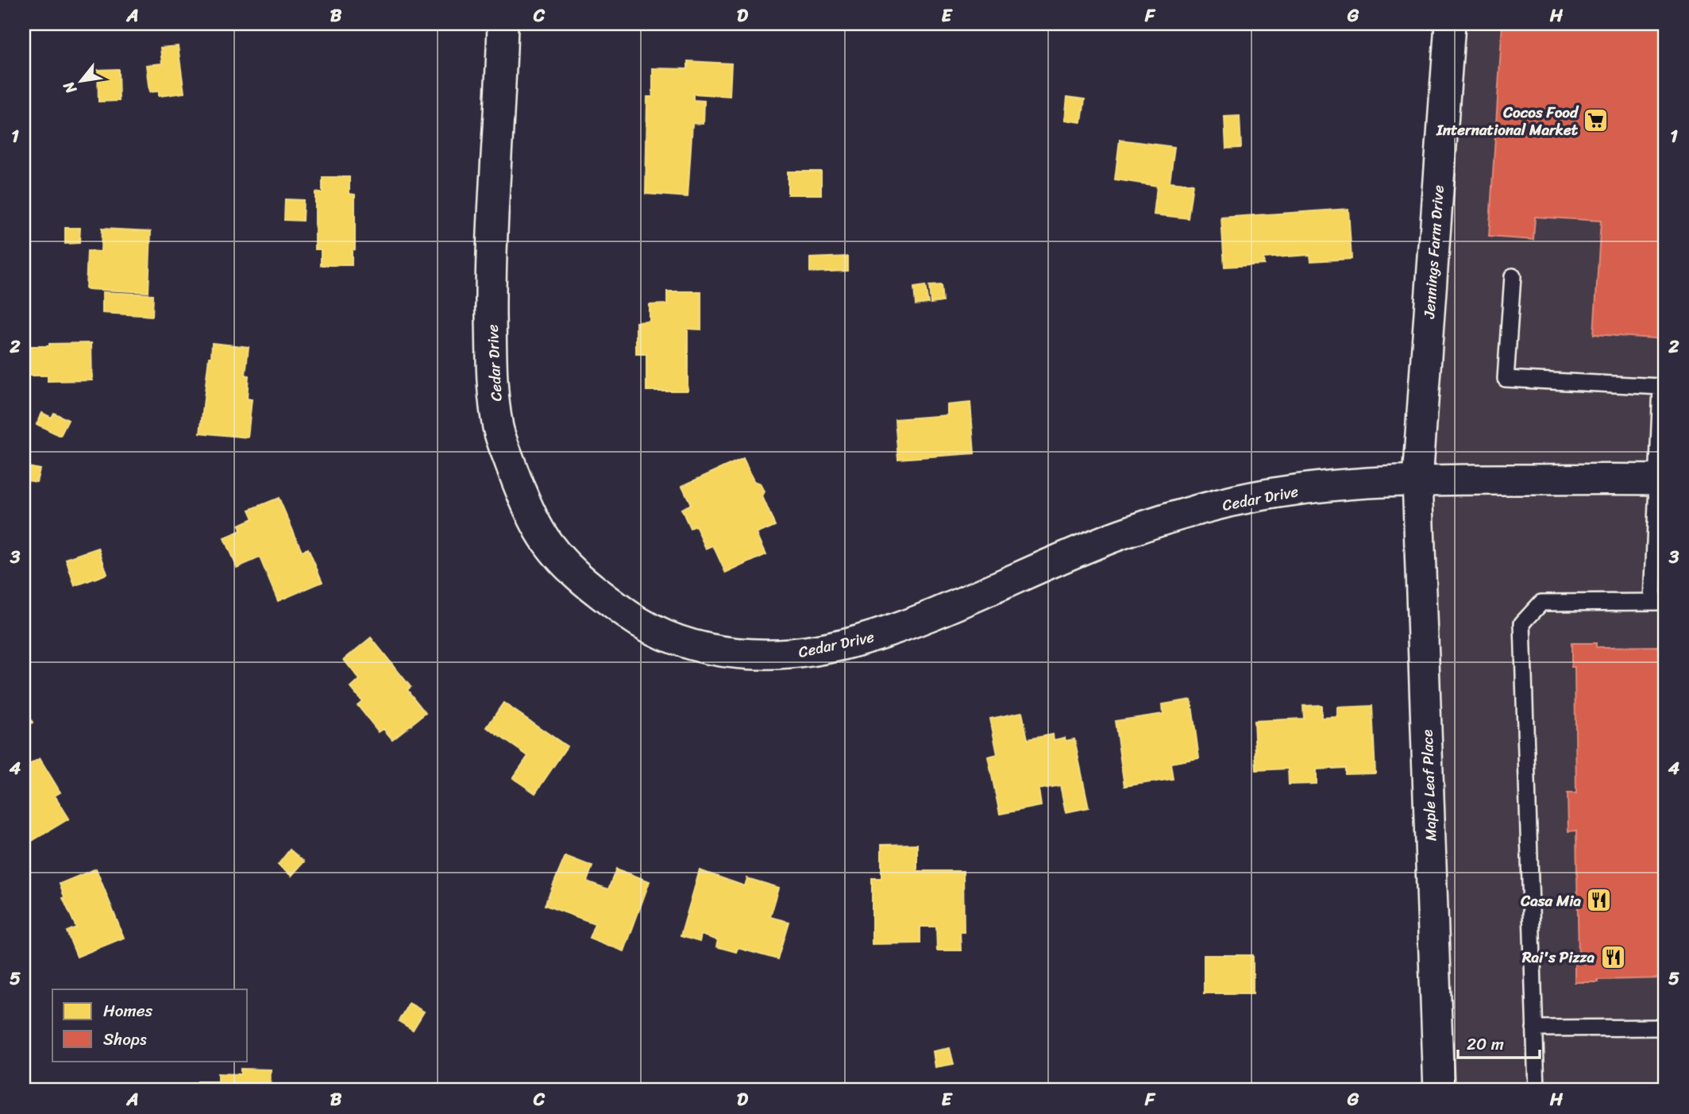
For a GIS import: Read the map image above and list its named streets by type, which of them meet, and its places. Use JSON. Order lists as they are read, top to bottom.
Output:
{
  "streets": {
    "street": ["Jennings Farm Drive", "Cedar Drive", "Maple Leaf Place"]
  },
  "crossings": [
    ["Jennings Farm Drive", "Cedar Drive"],
    ["Jennings Farm Drive", "Maple Leaf Place"],
    ["Cedar Drive", "Maple Leaf Place"]
  ],
  "places": {
    "supermarket": ["Cocos Food International Market"],
    "restaurant": ["Casa Mia", "Rai's Pizza"]
  },
  "legend": ["Homes", "Shops"],
  "scale_bar": "20 m",
  "north": "bottom left",
  "grid": {
    "columns": [
      "A",
      "B",
      "C",
      "D",
      "E",
      "F",
      "G",
      "H"
    ],
    "rows": [
      "1",
      "2",
      "3",
      "4",
      "5"
    ]
  }
}
